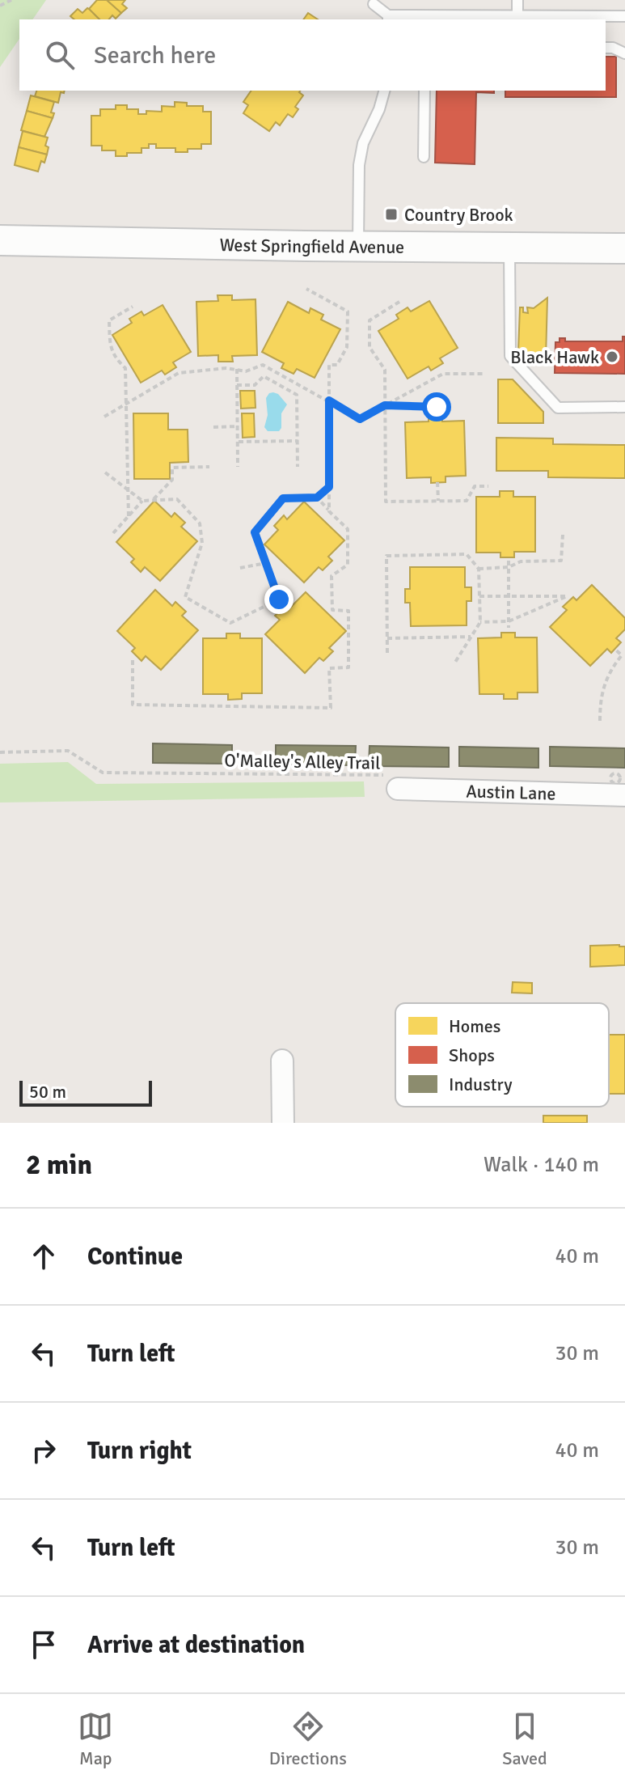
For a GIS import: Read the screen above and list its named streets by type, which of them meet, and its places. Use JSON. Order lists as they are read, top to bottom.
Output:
{
  "streets": {
    "main road": ["West Springfield Avenue"],
    "street": ["Austin Lane"],
    "path": ["O'Malley's Alley Trail"]
  },
  "crossings": [
    ["O'Malley's Alley Trail", "Austin Lane"]
  ],
  "places": {
    "transit": ["Country Brook"],
    "other": ["Black Hawk"]
  },
  "legend": ["Homes", "Shops", "Industry"],
  "scale_bar": "50 m",
  "page": {
    "search": "Search here",
    "scale": "50 m",
    "heading": ["2 min", "Walk · 140 m"],
    "list": [
      ["Continue", "40 m"],
      ["Turn left", "30 m"],
      ["Turn right", "40 m"],
      ["Turn left", "30 m"],
      "Arrive at destination"
    ],
    "nav": ["Map", "Directions", "Saved"]
  }
}
